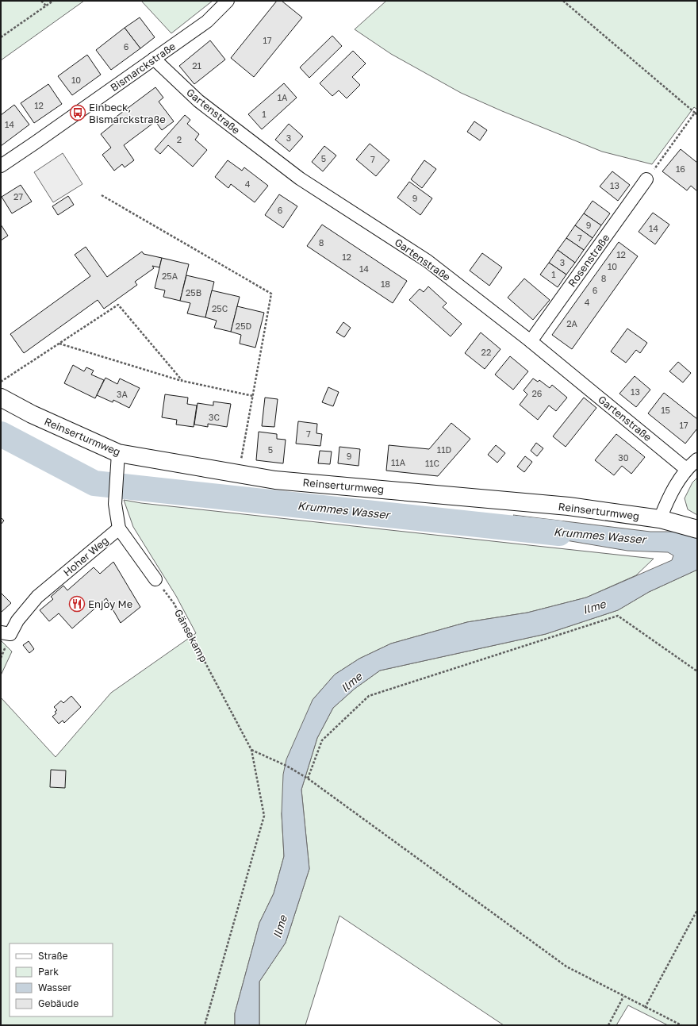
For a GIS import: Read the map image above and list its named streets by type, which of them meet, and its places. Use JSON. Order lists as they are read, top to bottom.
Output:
{
  "streets": {
    "main road": ["Reinserturmweg"],
    "street": [
      "Bismarckstraße",
      "Gartenstraße",
      "Rosenstraße",
      "Hoher Weg"
    ],
    "path": ["Gänsekamp"]
  },
  "crossings": [
    ["Bismarckstraße", "Gartenstraße"],
    ["Gartenstraße", "Rosenstraße"]
  ],
  "water": ["Krummes Wasser", "Ilme"],
  "places": {
    "bus stop": ["Einbeck, Bismarckstraße"],
    "restaurant": ["Enjoy Me"]
  },
  "house_numbers": [
    "17",
    "6",
    "21",
    "10",
    "1A",
    "12",
    "1",
    "14",
    "3",
    "2",
    "5",
    "7",
    "16",
    "4",
    "13",
    "27",
    "9",
    "6",
    "9",
    "14",
    "7",
    "8",
    "12",
    "12",
    "3",
    "10",
    "14",
    "1",
    "25A",
    "8",
    "18",
    "6",
    "25B",
    "4",
    "25C",
    "2A",
    "25D",
    "22",
    "13",
    "26",
    "3A",
    "15",
    "3C",
    "17",
    "7",
    "5",
    "11D",
    "9",
    "30",
    "11A",
    "11C"
  ],
  "legend": [
    "Straße",
    "Park",
    "Wasser",
    "Gebäude"
  ]
}
